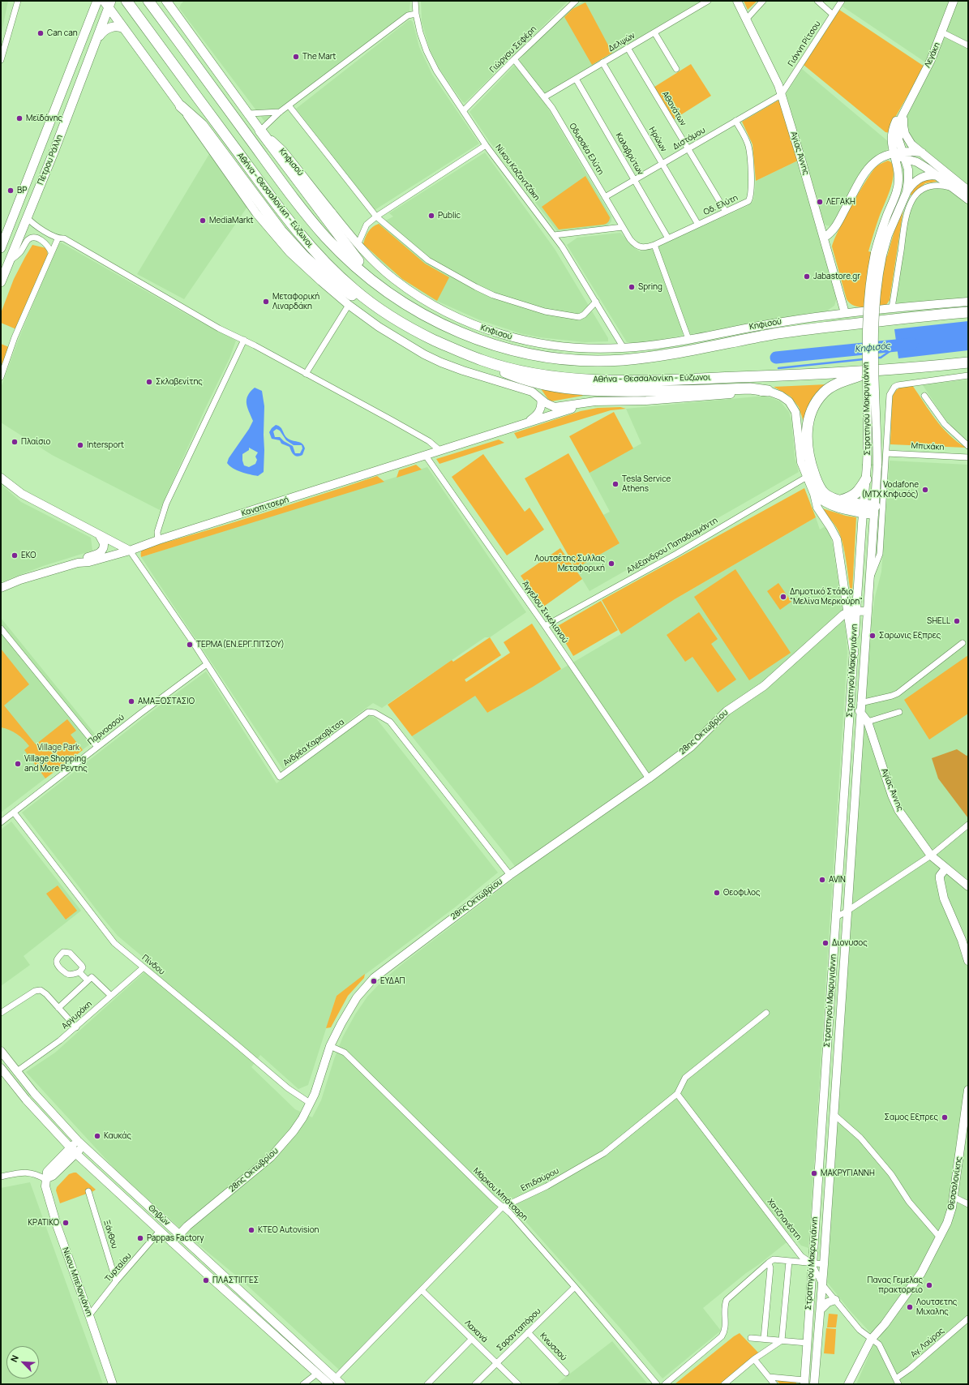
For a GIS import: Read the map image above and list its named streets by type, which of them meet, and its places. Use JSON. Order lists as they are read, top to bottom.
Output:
{
  "streets": {
    "highway": ["Αθήνα - Θεσσαλονίκη - Εύζωνοι"],
    "main road": ["Πέτρου Ράλλη", "Κηφισού"],
    "street": [
      "Δελψών",
      "Γιάννη Ρίτσου",
      "Γιώργου Σεφέρη",
      "Λεγάκη",
      "Αθανάτων",
      "Διστόμου",
      "Ηρώων",
      "Οδυσσέα Ελύτη",
      "Αγίας Άννης",
      "Καλαβρύτων",
      "Νίκου Καζαντζάκη",
      "Οδ. Ελύτη",
      "Στρατηγού Μακρυγιάννη",
      "Μπιχάκη",
      "Καναπιτσερή",
      "Αλέξανδρου Παπαδιαμάντη",
      "Άγγελου Σικελιανού",
      "Παρνασσού",
      "28ης Οκτωβρίου",
      "Ανδρέα Καρκαβίτσα",
      "Πίνδου",
      "Αργυράκη",
      "Επιδαύρου",
      "Θεσσαλονίκης",
      "Μάρκου Μπότσαρη",
      "Θηβών",
      "Χατζηανέστη",
      "Ξάνθου",
      "Τυρταίου",
      "Νίκου Μπελογιάννη",
      "Σαρανταπόρου",
      "Λαχανά",
      "Αγ. Λαύρας",
      "Κνωσσού"
    ]
  },
  "crossings": [
    ["Δελψών", "Αθανάτων"],
    ["Δελψών", "Ηρώων"],
    ["Δελψών", "Οδυσσέα Ελύτη"],
    ["Δελψών", "Καλαβρύτων"],
    ["Γιάννη Ρίτσου", "Διστόμου"],
    ["Γιάννη Ρίτσου", "Αγίας Άννης"],
    ["Γιώργου Σεφέρη", "Οδυσσέα Ελύτη"],
    ["Γιώργου Σεφέρη", "Νίκου Καζαντζάκη"],
    ["Λεγάκη", "Στρατηγού Μακρυγιάννη"],
    ["Αθανάτων", "Διστόμου"],
    ["Αθανάτων", "Οδ. Ελύτη"],
    ["Διστόμου", "Ηρώων"],
    ["Διστόμου", "Οδυσσέα Ελύτη"],
    ["Διστόμου", "Αγίας Άννης"],
    ["Διστόμου", "Καλαβρύτων"],
    ["Διστόμου", "Οδ. Ελύτη"],
    ["Ηρώων", "Οδ. Ελύτη"],
    ["Οδυσσέα Ελύτη", "Οδ. Ελύτη"],
    ["Αγίας Άννης", "Κηφισού"],
    ["Αγίας Άννης", "Στρατηγού Μακρυγιάννη"],
    ["Καλαβρύτων", "Οδ. Ελύτη"],
    ["Κηφισού", "Νίκου Καζαντζάκη"],
    ["Στρατηγού Μακρυγιάννη", "28ης Οκτωβρίου"],
    ["Στρατηγού Μακρυγιάννη", "Χατζηανέστη"],
    ["Καναπιτσερή", "Άγγελου Σικελιανού"],
    ["Καναπιτσερή", "Ανδρέα Καρκαβίτσα"],
    ["Αλέξανδρου Παπαδιαμάντη", "Άγγελου Σικελιανού"],
    ["Άγγελου Σικελιανού", "28ης Οκτωβρίου"],
    ["Παρνασσού", "Ανδρέα Καρκαβίτσα"],
    ["Παρνασσού", "Πίνδου"],
    ["28ης Οκτωβρίου", "Ανδρέα Καρκαβίτσα"],
    ["28ης Οκτωβρίου", "Πίνδου"],
    ["28ης Οκτωβρίου", "Μάρκου Μπότσαρη"],
    ["28ης Οκτωβρίου", "Θηβών"],
    ["Πίνδου", "Αργυράκη"],
    ["Αργυράκη", "Θηβών"],
    ["Επιδαύρου", "Μάρκου Μπότσαρη"],
    ["Επιδαύρου", "Θηβών"],
    ["Επιδαύρου", "Χατζηανέστη"],
    ["Επιδαύρου", "Λαχανά"],
    ["Θεσσαλονίκης", "Χατζηανέστη"],
    ["Μάρκου Μπότσαρη", "Σαρανταπόρου"],
    ["Θηβών", "Τυρταίου"],
    ["Χατζηανέστη", "Αγ. Λαύρας"],
    ["Ξάνθου", "Τυρταίου"],
    ["Τυρταίου", "Νίκου Μπελογιάννη"],
    ["Σαρανταπόρου", "Λαχανά"],
    ["Σαρανταπόρου", "Κνωσσού"]
  ],
  "water": ["Κηφισός"],
  "parks": ["Village Park"],
  "places": [
    "Can can",
    "The Mart",
    "Μεϊδάνης",
    "BP",
    "ΛΕΓΑΚΗ",
    "Public",
    "MediaMarkt",
    "Jabastore.gr",
    "Spring",
    "Μεταφορική Λιναρδάκη",
    "Σκλαβενίτης",
    "Πλαίσιο",
    "Intersport",
    "Tesla Service Athens",
    "Vodafone (MTX Κηφισός)",
    "EKO",
    "Λουτσέτης Συλλας Μεταφορική",
    "Δημοτικό Στάδιο \"Μελίνα Μερκούρη\"",
    "SHELL",
    "Σαρωνις Εξπρες",
    "ΤΕΡΜΑ(ΕΝ.ΕΡΓ.ΠΙΤΣΟΥ)",
    "ΑΜΑΞΟΣΤΑΣΙΟ",
    "Village Shopping and More Ρεντης",
    "AVIN",
    "Θεοφιλος",
    "Διονυσος",
    "ΕΥΔΑΠ",
    "Σαμος Εξπρες",
    "Καυκάς",
    "ΜΑΚΡΥΓΙΑΝΝΗ",
    "ΚΡΑΤΙΚΟ",
    "ΚΤΕΟ Autovision",
    "Pappas Factory",
    "ΠΛΑΣΤΙΓΓΕΣ",
    "Πανας Γεμελας πρακτορειο",
    "Λουτσετης Μιχαλης"
  ],
  "north": "top left"
}
